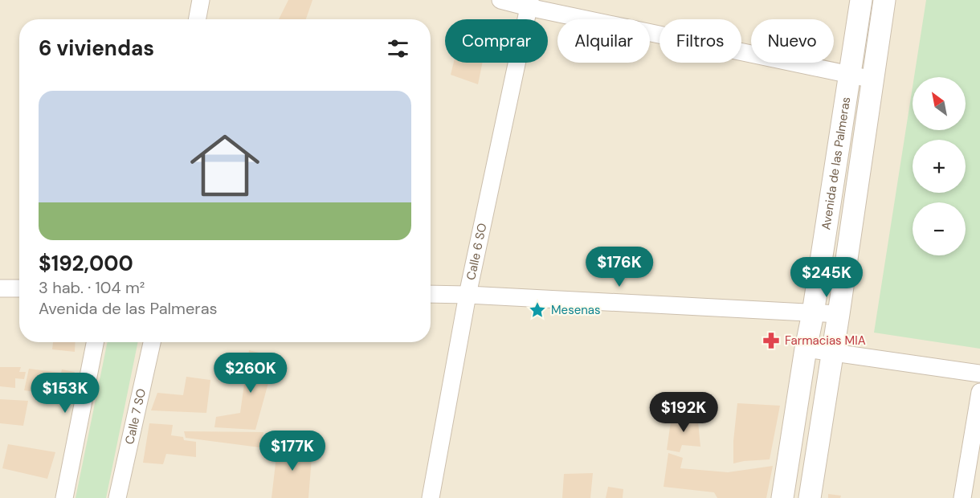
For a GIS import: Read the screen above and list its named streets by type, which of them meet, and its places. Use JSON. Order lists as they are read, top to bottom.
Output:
{
  "streets": {
    "street": ["Avenida de las Palmeras", "Calle 6 SO", "Calle 7 SO"]
  },
  "places": {
    "place": ["Mesenas"],
    "pharmacy": ["Farmacias MIA"]
  },
  "north": "top left",
  "page": {
    "chip": [
      "Comprar",
      "Alquilar",
      "Filtros",
      "Nuevo"
    ],
    "heading": "6 viviendas",
    "map_buttons": ["+", "−"],
    "list": [
      {
        "name": "$192,000",
        "note": "3 hab. · 104 m² · Avenida de las Palmeras"
      }
    ],
    "price": [
      "$176K",
      "$245K",
      "$260K",
      "$153K",
      "$192K",
      "$177K"
    ]
  }
}
